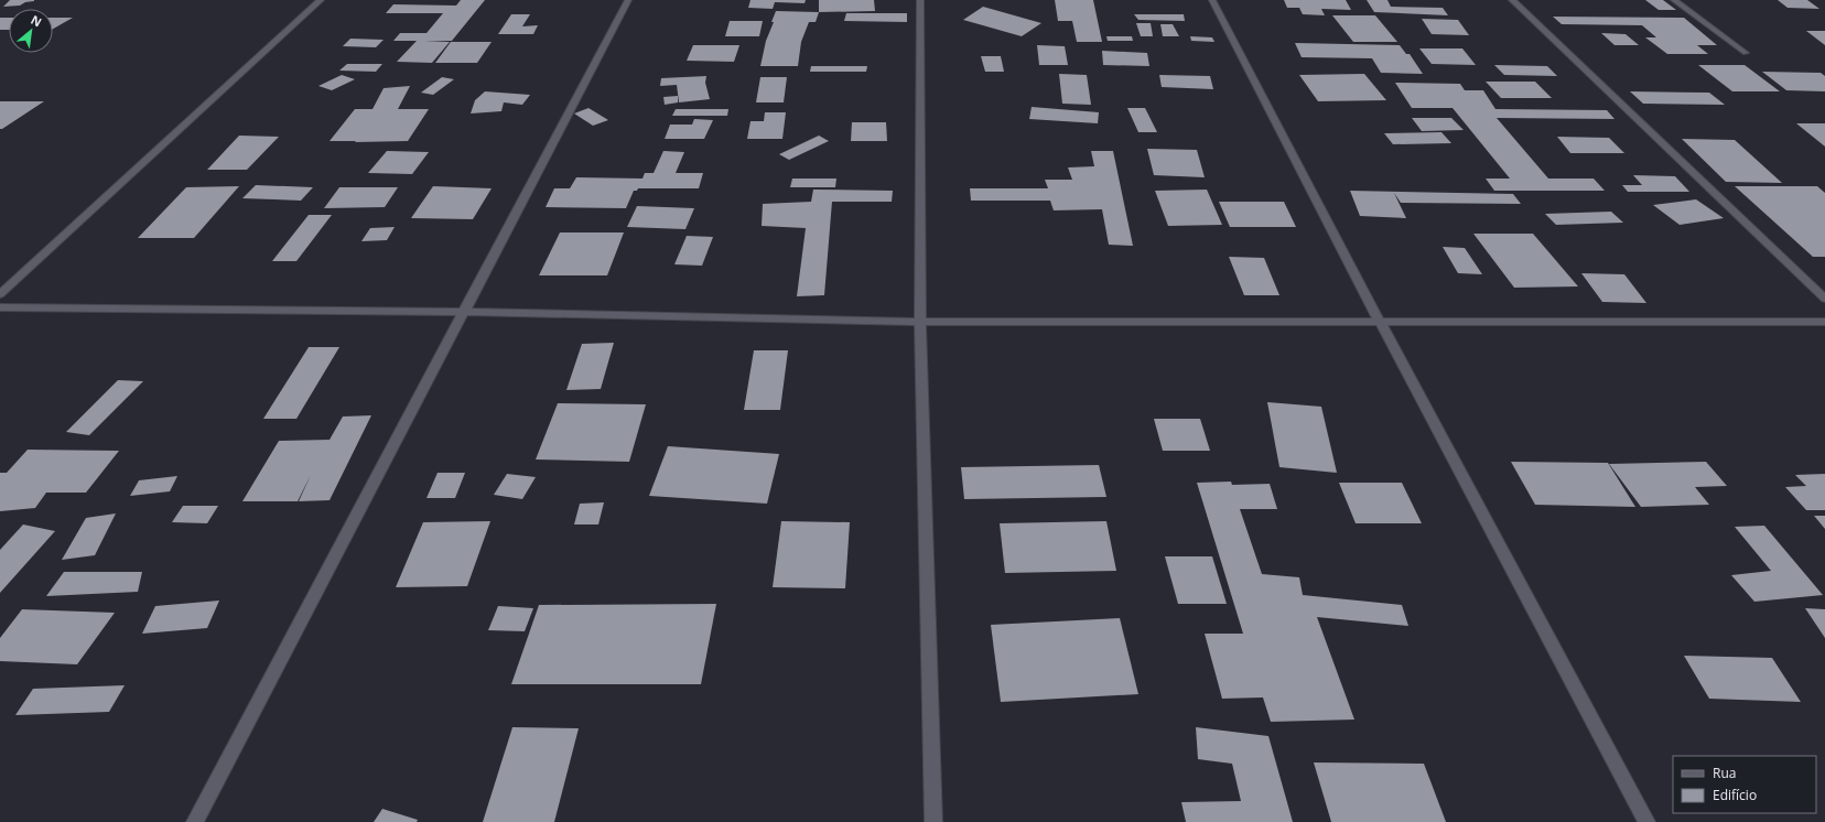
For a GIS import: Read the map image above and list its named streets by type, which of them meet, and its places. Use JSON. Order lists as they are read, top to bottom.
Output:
{
  "legend": ["Rua", "Edifício"],
  "north": "top right"
}
